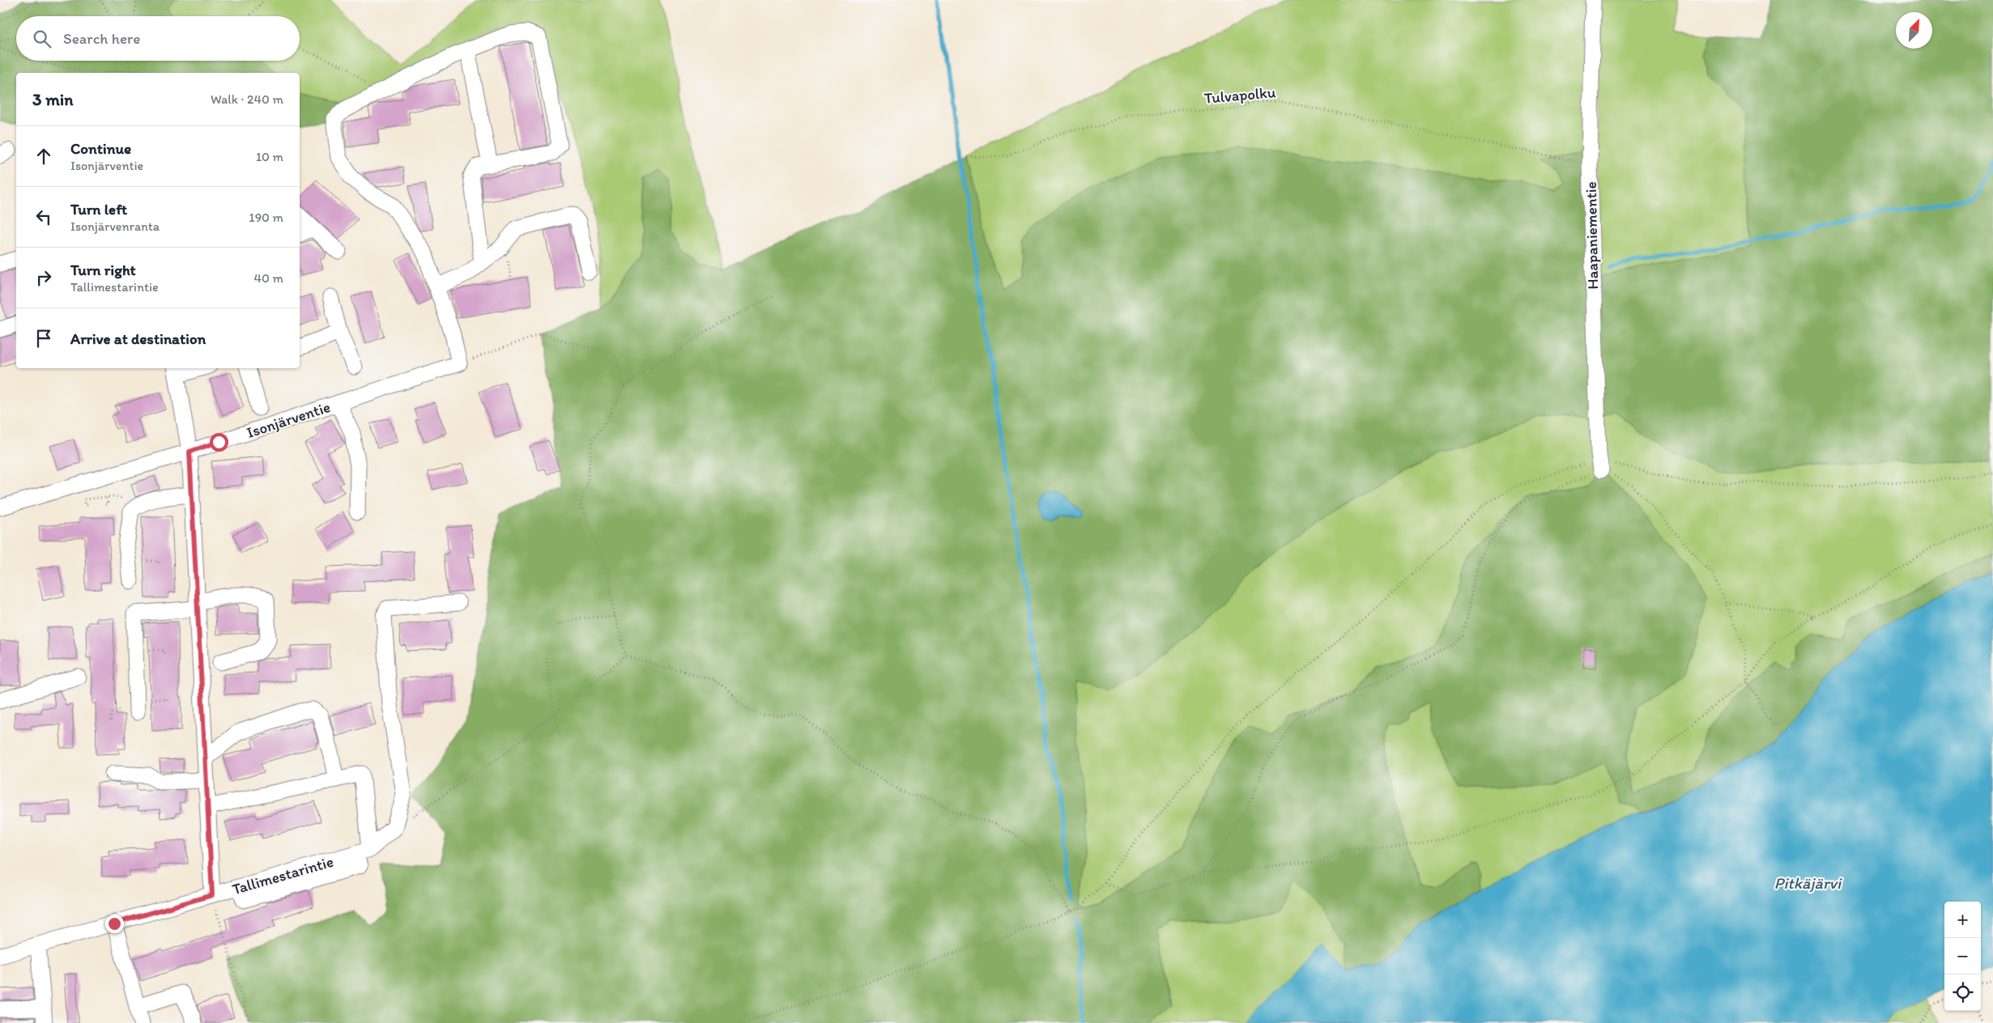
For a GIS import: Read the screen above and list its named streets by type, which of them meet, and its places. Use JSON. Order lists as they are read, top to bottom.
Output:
{
  "streets": {
    "street": ["Haapaniementie", "Isonjärventie", "Tallimestarintie"],
    "path": ["Tulvapolku"]
  },
  "crossings": [
    ["Tulvapolku", "Haapaniementie"]
  ],
  "water": ["Pitkäjärvi"],
  "north": "top right",
  "page": {
    "search": "Search here",
    "heading": ["3 min", "Walk · 240 m"],
    "list": [
      ["Continue", "Isonjärventie", "10 m"],
      ["Turn left", "Isonjärvenranta", "190 m"],
      ["Turn right", "Tallimestarintie", "40 m"],
      "Arrive at destination"
    ],
    "map_buttons": ["+", "−"]
  }
}
